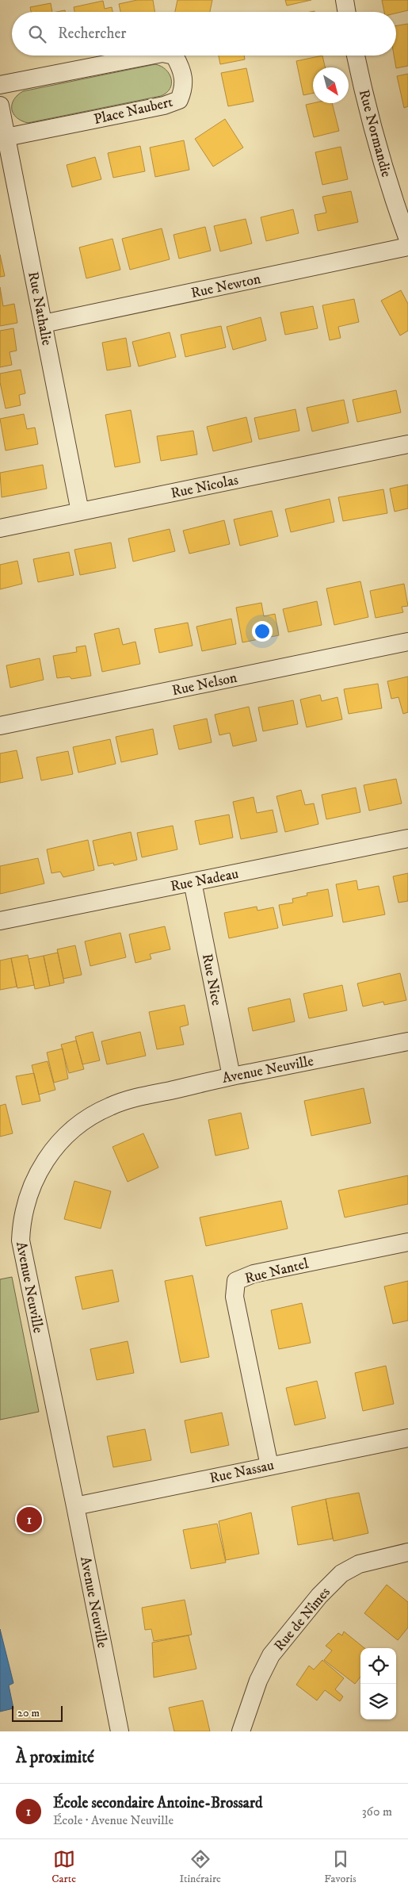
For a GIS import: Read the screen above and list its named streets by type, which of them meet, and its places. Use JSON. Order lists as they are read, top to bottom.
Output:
{
  "streets": {
    "street": [
      "Place Naubert",
      "Rue Normandie",
      "Rue Newton",
      "Rue Nathalie",
      "Rue Nicolas",
      "Rue Nelson",
      "Rue Nadeau",
      "Rue Nice",
      "Avenue Neuville",
      "Rue Nantel",
      "Rue Nassau",
      "Rue de Nîmes"
    ]
  },
  "crossings": [
    ["Place Naubert", "Rue Nathalie"],
    ["Rue Newton", "Rue Nathalie"],
    ["Rue Nathalie", "Rue Nicolas"],
    ["Rue Nadeau", "Rue Nice"],
    ["Rue Nice", "Avenue Neuville"],
    ["Avenue Neuville", "Rue Nassau"],
    ["Rue Nantel", "Rue Nassau"]
  ],
  "scale_bar": "20 m",
  "north": "bottom right",
  "page": {
    "search": "Rechercher",
    "pins": "1",
    "scale": "20 m",
    "heading": "À proximité",
    "list": [
      {
        "mark": "1",
        "name": "École secondaire Antoine-Brossard",
        "note": "École · Avenue Neuville",
        "value": "360 m"
      }
    ],
    "nav": ["Carte", "Itinéraire", "Favoris"]
  }
}
